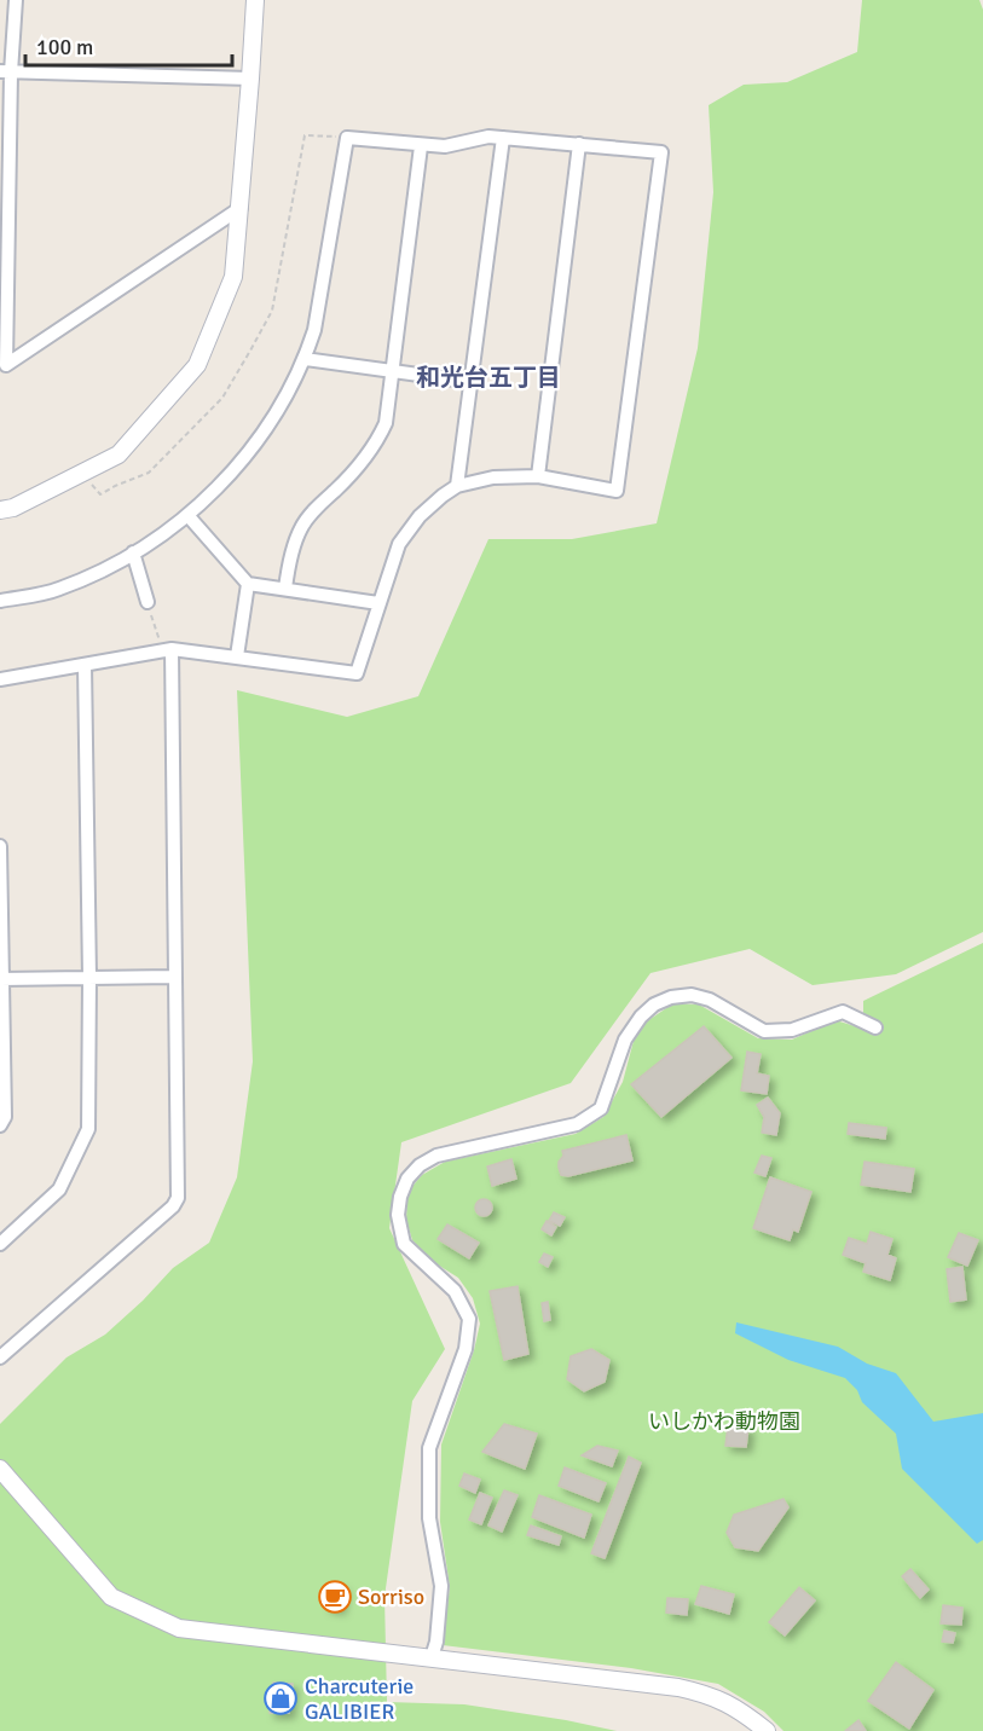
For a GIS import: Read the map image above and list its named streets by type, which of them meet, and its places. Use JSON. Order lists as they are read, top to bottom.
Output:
{
  "districts": ["和光台五丁目"],
  "parks": ["いしかわ動物園"],
  "places": {
    "cafe": ["Sorriso"],
    "shop": ["Charcuterie GALIBIER"]
  },
  "scale_bar": "100 m"
}
